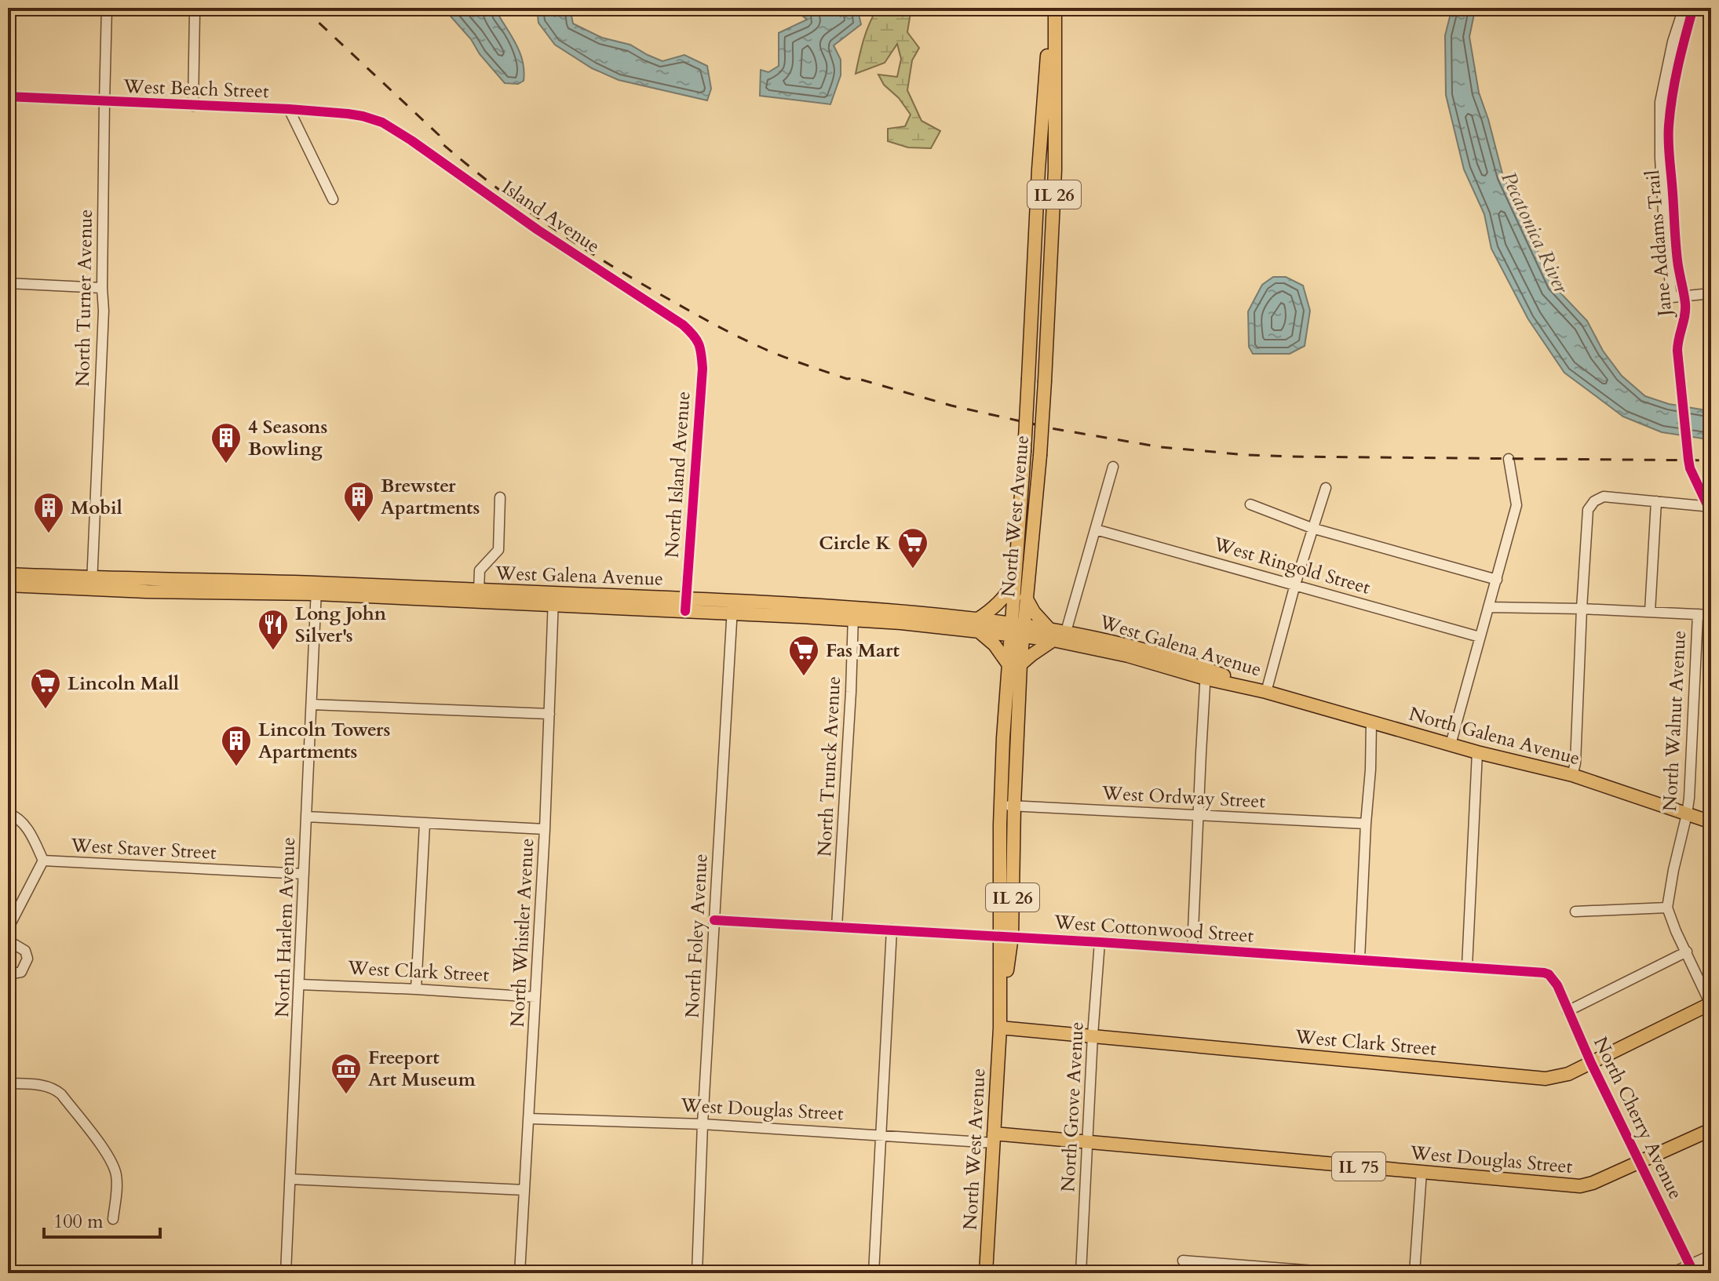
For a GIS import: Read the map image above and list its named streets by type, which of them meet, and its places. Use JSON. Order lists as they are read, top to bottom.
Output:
{
  "streets": {
    "main road": [
      "IL 26",
      "North West Avenue",
      "West Galena Avenue",
      "North Galena Avenue",
      "West Clark Street",
      "West Douglas Street",
      "IL 75"
    ],
    "street": [
      "West Beach Street",
      "Island Avenue",
      "North Turner Avenue",
      "North Island Avenue",
      "West Ringold Street",
      "North Walnut Avenue",
      "North Trunck Avenue",
      "West Ordway Street",
      "West Staver Street",
      "North Harlem Avenue",
      "West Cottonwood Street",
      "North Whistler Avenue",
      "North Foley Avenue",
      "North Grove Avenue",
      "North Cherry Avenue"
    ],
    "cycle path": ["Jane Addams Trail"]
  },
  "crossings": [
    ["West Beach Street", "Island Avenue"],
    ["West Beach Street", "North Turner Avenue"],
    ["Island Avenue", "North Island Avenue"],
    ["North Turner Avenue", "West Galena Avenue"],
    ["North Island Avenue", "West Galena Avenue"],
    ["North West Avenue", "West Galena Avenue"],
    ["North West Avenue", "West Ordway Street"],
    ["North West Avenue", "West Cottonwood Street"],
    ["North West Avenue", "West Clark Street"],
    ["North West Avenue", "West Douglas Street"],
    ["West Galena Avenue", "North Galena Avenue"],
    ["West Galena Avenue", "North Trunck Avenue"],
    ["West Galena Avenue", "North Harlem Avenue"],
    ["West Galena Avenue", "North Whistler Avenue"],
    ["West Galena Avenue", "North Foley Avenue"],
    ["North Walnut Avenue", "North Galena Avenue"],
    ["North Trunck Avenue", "West Cottonwood Street"],
    ["West Staver Street", "North Harlem Avenue"],
    ["North Harlem Avenue", "West Clark Street"],
    ["West Cottonwood Street", "North Foley Avenue"],
    ["West Cottonwood Street", "North Grove Avenue"],
    ["West Cottonwood Street", "North Cherry Avenue"],
    ["North Whistler Avenue", "West Clark Street"],
    ["North Whistler Avenue", "West Douglas Street"],
    ["North Foley Avenue", "West Douglas Street"],
    ["West Clark Street", "North Grove Avenue"],
    ["West Clark Street", "North Cherry Avenue"],
    ["North Grove Avenue", "West Douglas Street"],
    ["West Douglas Street", "North Cherry Avenue"]
  ],
  "water": ["Pecatonica River"],
  "places": {
    "building": [
      "4 Seasons Bowling",
      "Brewster Apartments",
      "Mobil",
      "Lincoln Towers Apartments"
    ],
    "supermarket": ["Circle K", "Fas Mart", "Lincoln Mall"],
    "restaurant": ["Long John Silver's"],
    "museum": ["Freeport Art Museum"]
  },
  "scale_bar": "100 m"
}
